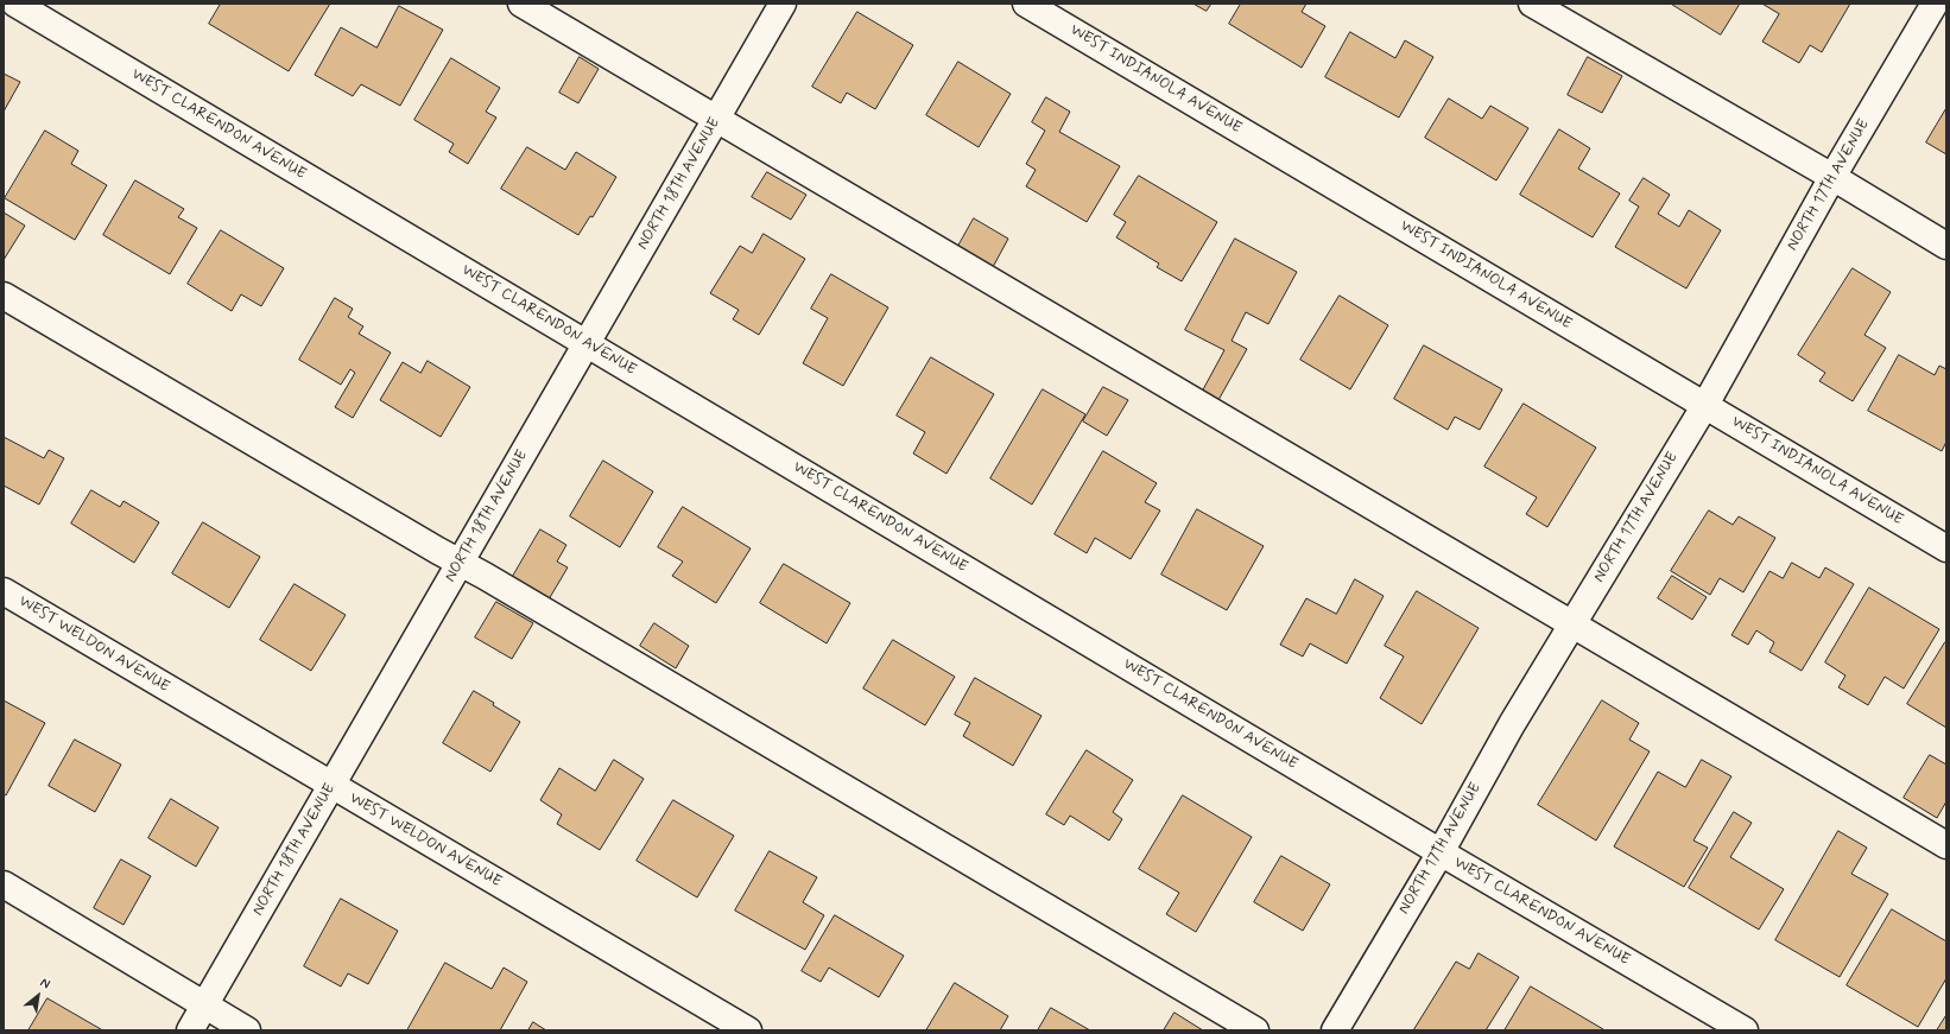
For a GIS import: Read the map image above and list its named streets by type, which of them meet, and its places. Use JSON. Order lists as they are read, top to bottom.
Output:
{
  "streets": {
    "street": [
      "WEST INDIANOLA AVENUE",
      "WEST CLARENDON AVENUE",
      "NORTH 18TH AVENUE",
      "NORTH 17TH AVENUE",
      "WEST WELDON AVENUE"
    ]
  },
  "crossings": [
    ["WEST INDIANOLA AVENUE", "NORTH 17TH AVENUE"],
    ["WEST CLARENDON AVENUE", "NORTH 18TH AVENUE"],
    ["WEST CLARENDON AVENUE", "NORTH 17TH AVENUE"],
    ["NORTH 18TH AVENUE", "WEST WELDON AVENUE"]
  ],
  "north": "top right"
}
